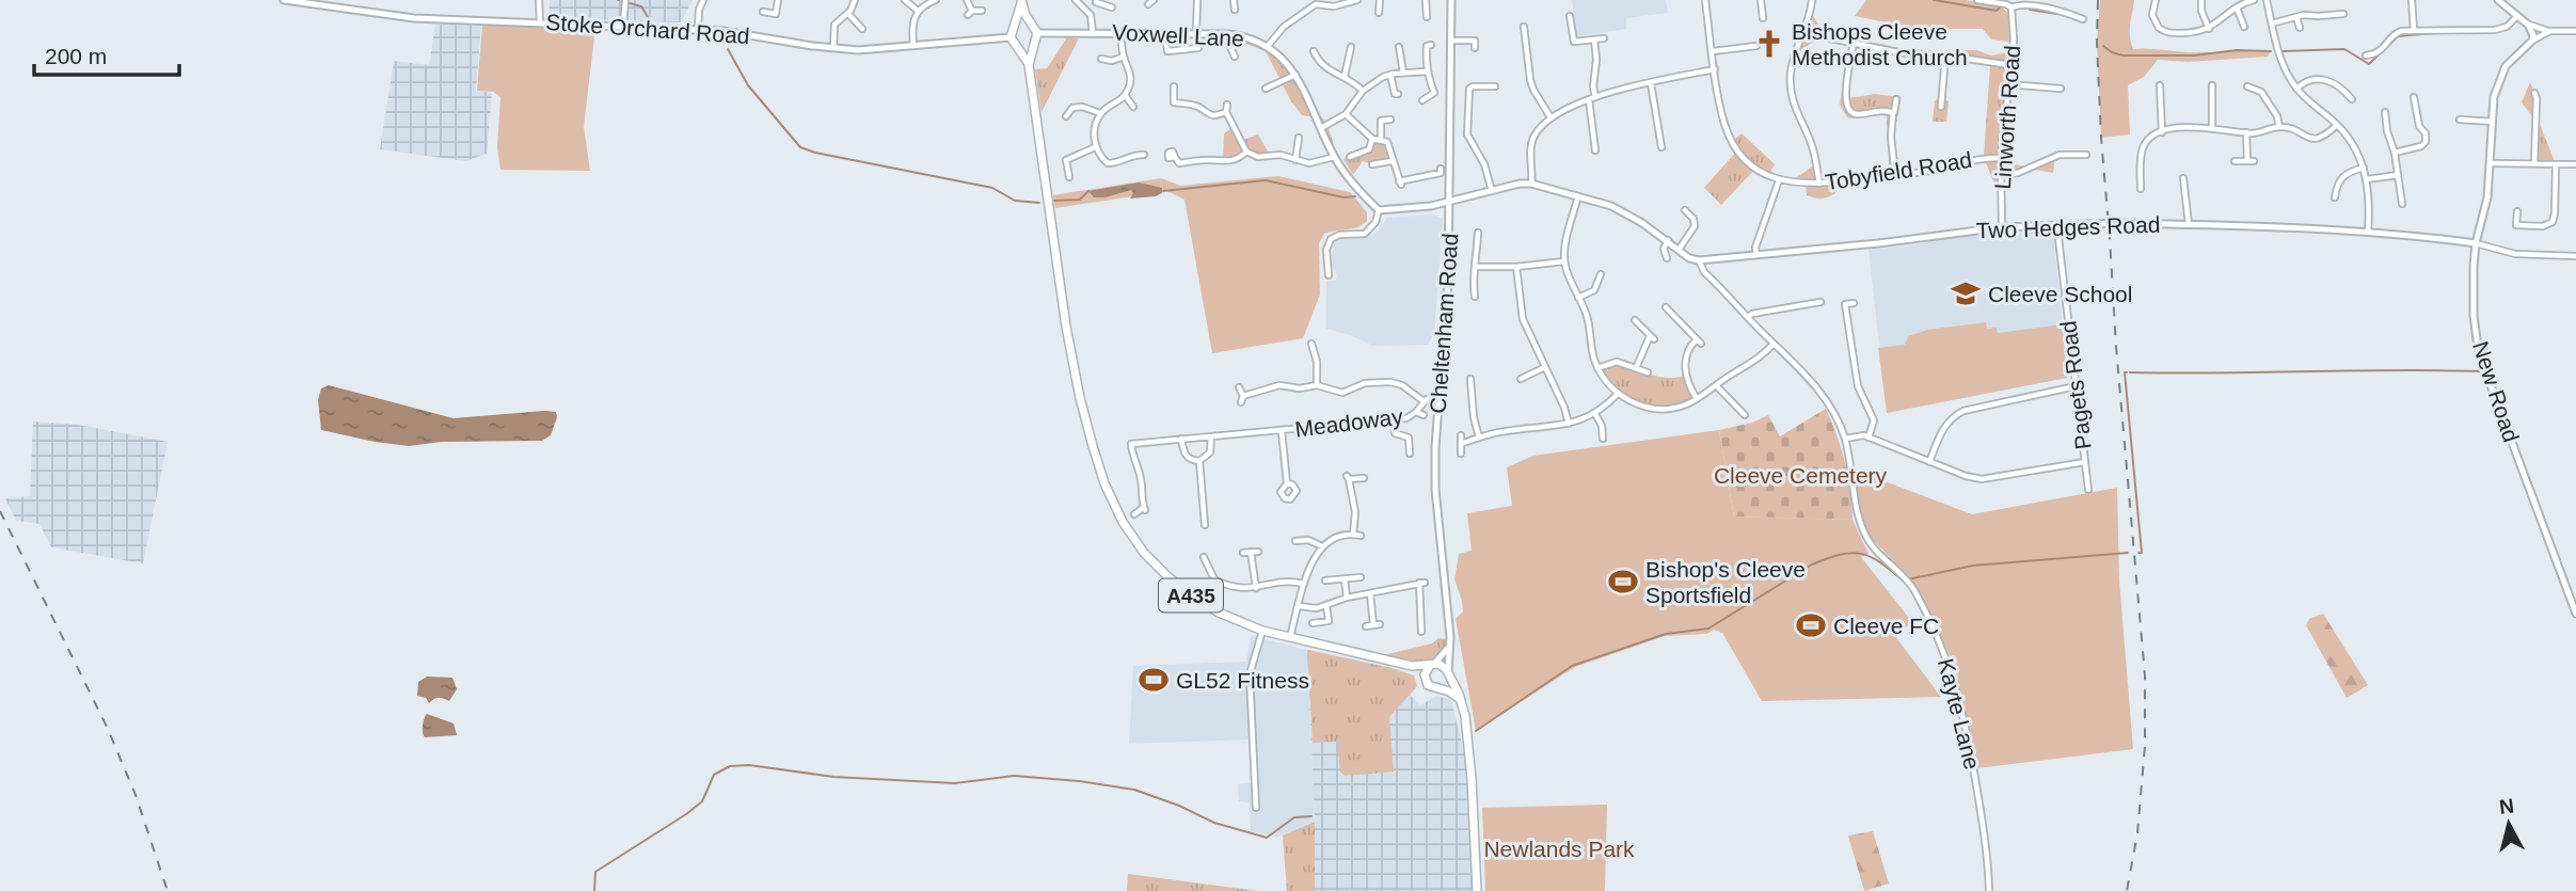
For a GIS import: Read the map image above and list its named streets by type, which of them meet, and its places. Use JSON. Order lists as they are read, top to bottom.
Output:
{
  "streets": {
    "main road": ["A435"],
    "street": [
      "Stoke Orchard Road",
      "Voxwell Lane",
      "Linworth Road",
      "Tobyfield Road",
      "Two Hedges Road",
      "Cheltenham Road",
      "Pagets Road",
      "New Road",
      "Meadoway",
      "Kayte Lane"
    ]
  },
  "crossings": [
    ["Stoke Orchard Road", "Voxwell Lane"],
    ["Stoke Orchard Road", "A435"],
    ["Voxwell Lane", "A435"],
    ["Linworth Road", "Tobyfield Road"],
    ["Linworth Road", "Two Hedges Road"],
    ["Two Hedges Road", "New Road"],
    ["Two Hedges Road", "Kayte Lane"],
    ["Cheltenham Road", "Meadoway"],
    ["Cheltenham Road", "A435"]
  ],
  "parks": ["Cleeve Cemetery", "Newlands Park"],
  "places": {
    "church": ["Bishops Cleeve Methodist Church"],
    "school or university": ["Cleeve School"],
    "sports": ["Bishop's Cleeve Sportsfield", "Cleeve FC", "GL52 Fitness"]
  },
  "scale_bar": "200 m",
  "north": "top"
}
